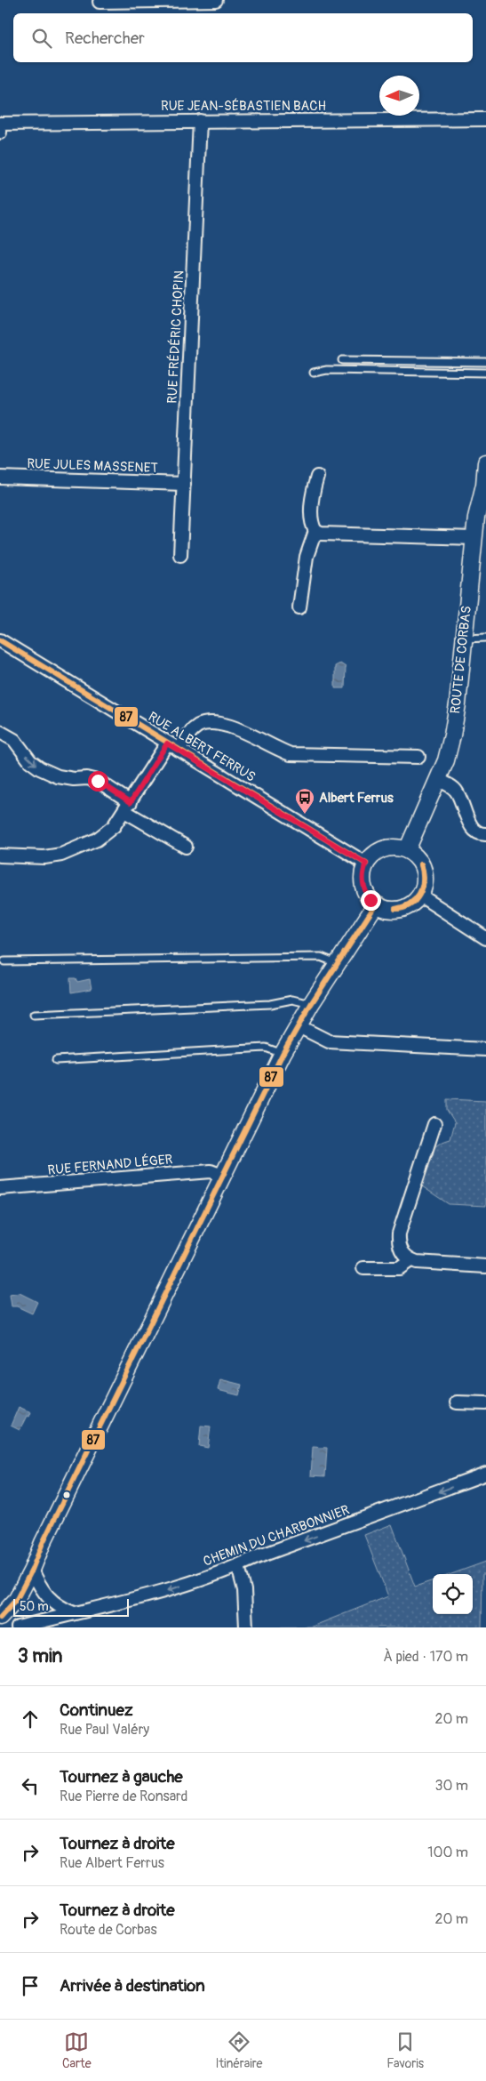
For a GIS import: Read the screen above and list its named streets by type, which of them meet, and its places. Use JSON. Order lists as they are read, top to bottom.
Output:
{
  "streets": {
    "street": [
      "RUE JEAN-SÉBASTIEN BACH",
      "RUE FRÉDÉRIC CHOPIN",
      "RUE JULES MASSENET",
      "ROUTE DE CORBAS",
      "RUE ALBERT FERRUS",
      "RUE FERNAND LÉGER",
      "CHEMIN DU CHARBONNIER"
    ]
  },
  "crossings": [
    ["RUE JEAN-SÉBASTIEN BACH", "RUE FRÉDÉRIC CHOPIN"],
    ["RUE FRÉDÉRIC CHOPIN", "RUE JULES MASSENET"],
    ["ROUTE DE CORBAS", "RUE ALBERT FERRUS"]
  ],
  "one_way": ["CHEMIN DU CHARBONNIER"],
  "places": {
    "bus stop": ["Albert Ferrus"]
  },
  "lines": ["transit line 87"],
  "scale_bar": "50 m",
  "north": "left",
  "page": {
    "search": "Rechercher",
    "scale": "50 m",
    "heading": ["3 min", "À pied · 170 m"],
    "list": [
      ["Continuez", "Rue Paul Valéry", "20 m"],
      ["Tournez à gauche", "Rue Pierre de Ronsard", "30 m"],
      ["Tournez à droite", "Rue Albert Ferrus", "100 m"],
      ["Tournez à droite", "Route de Corbas", "20 m"],
      "Arrivée à destination"
    ],
    "nav": ["Carte", "Itinéraire", "Favoris"]
  }
}
